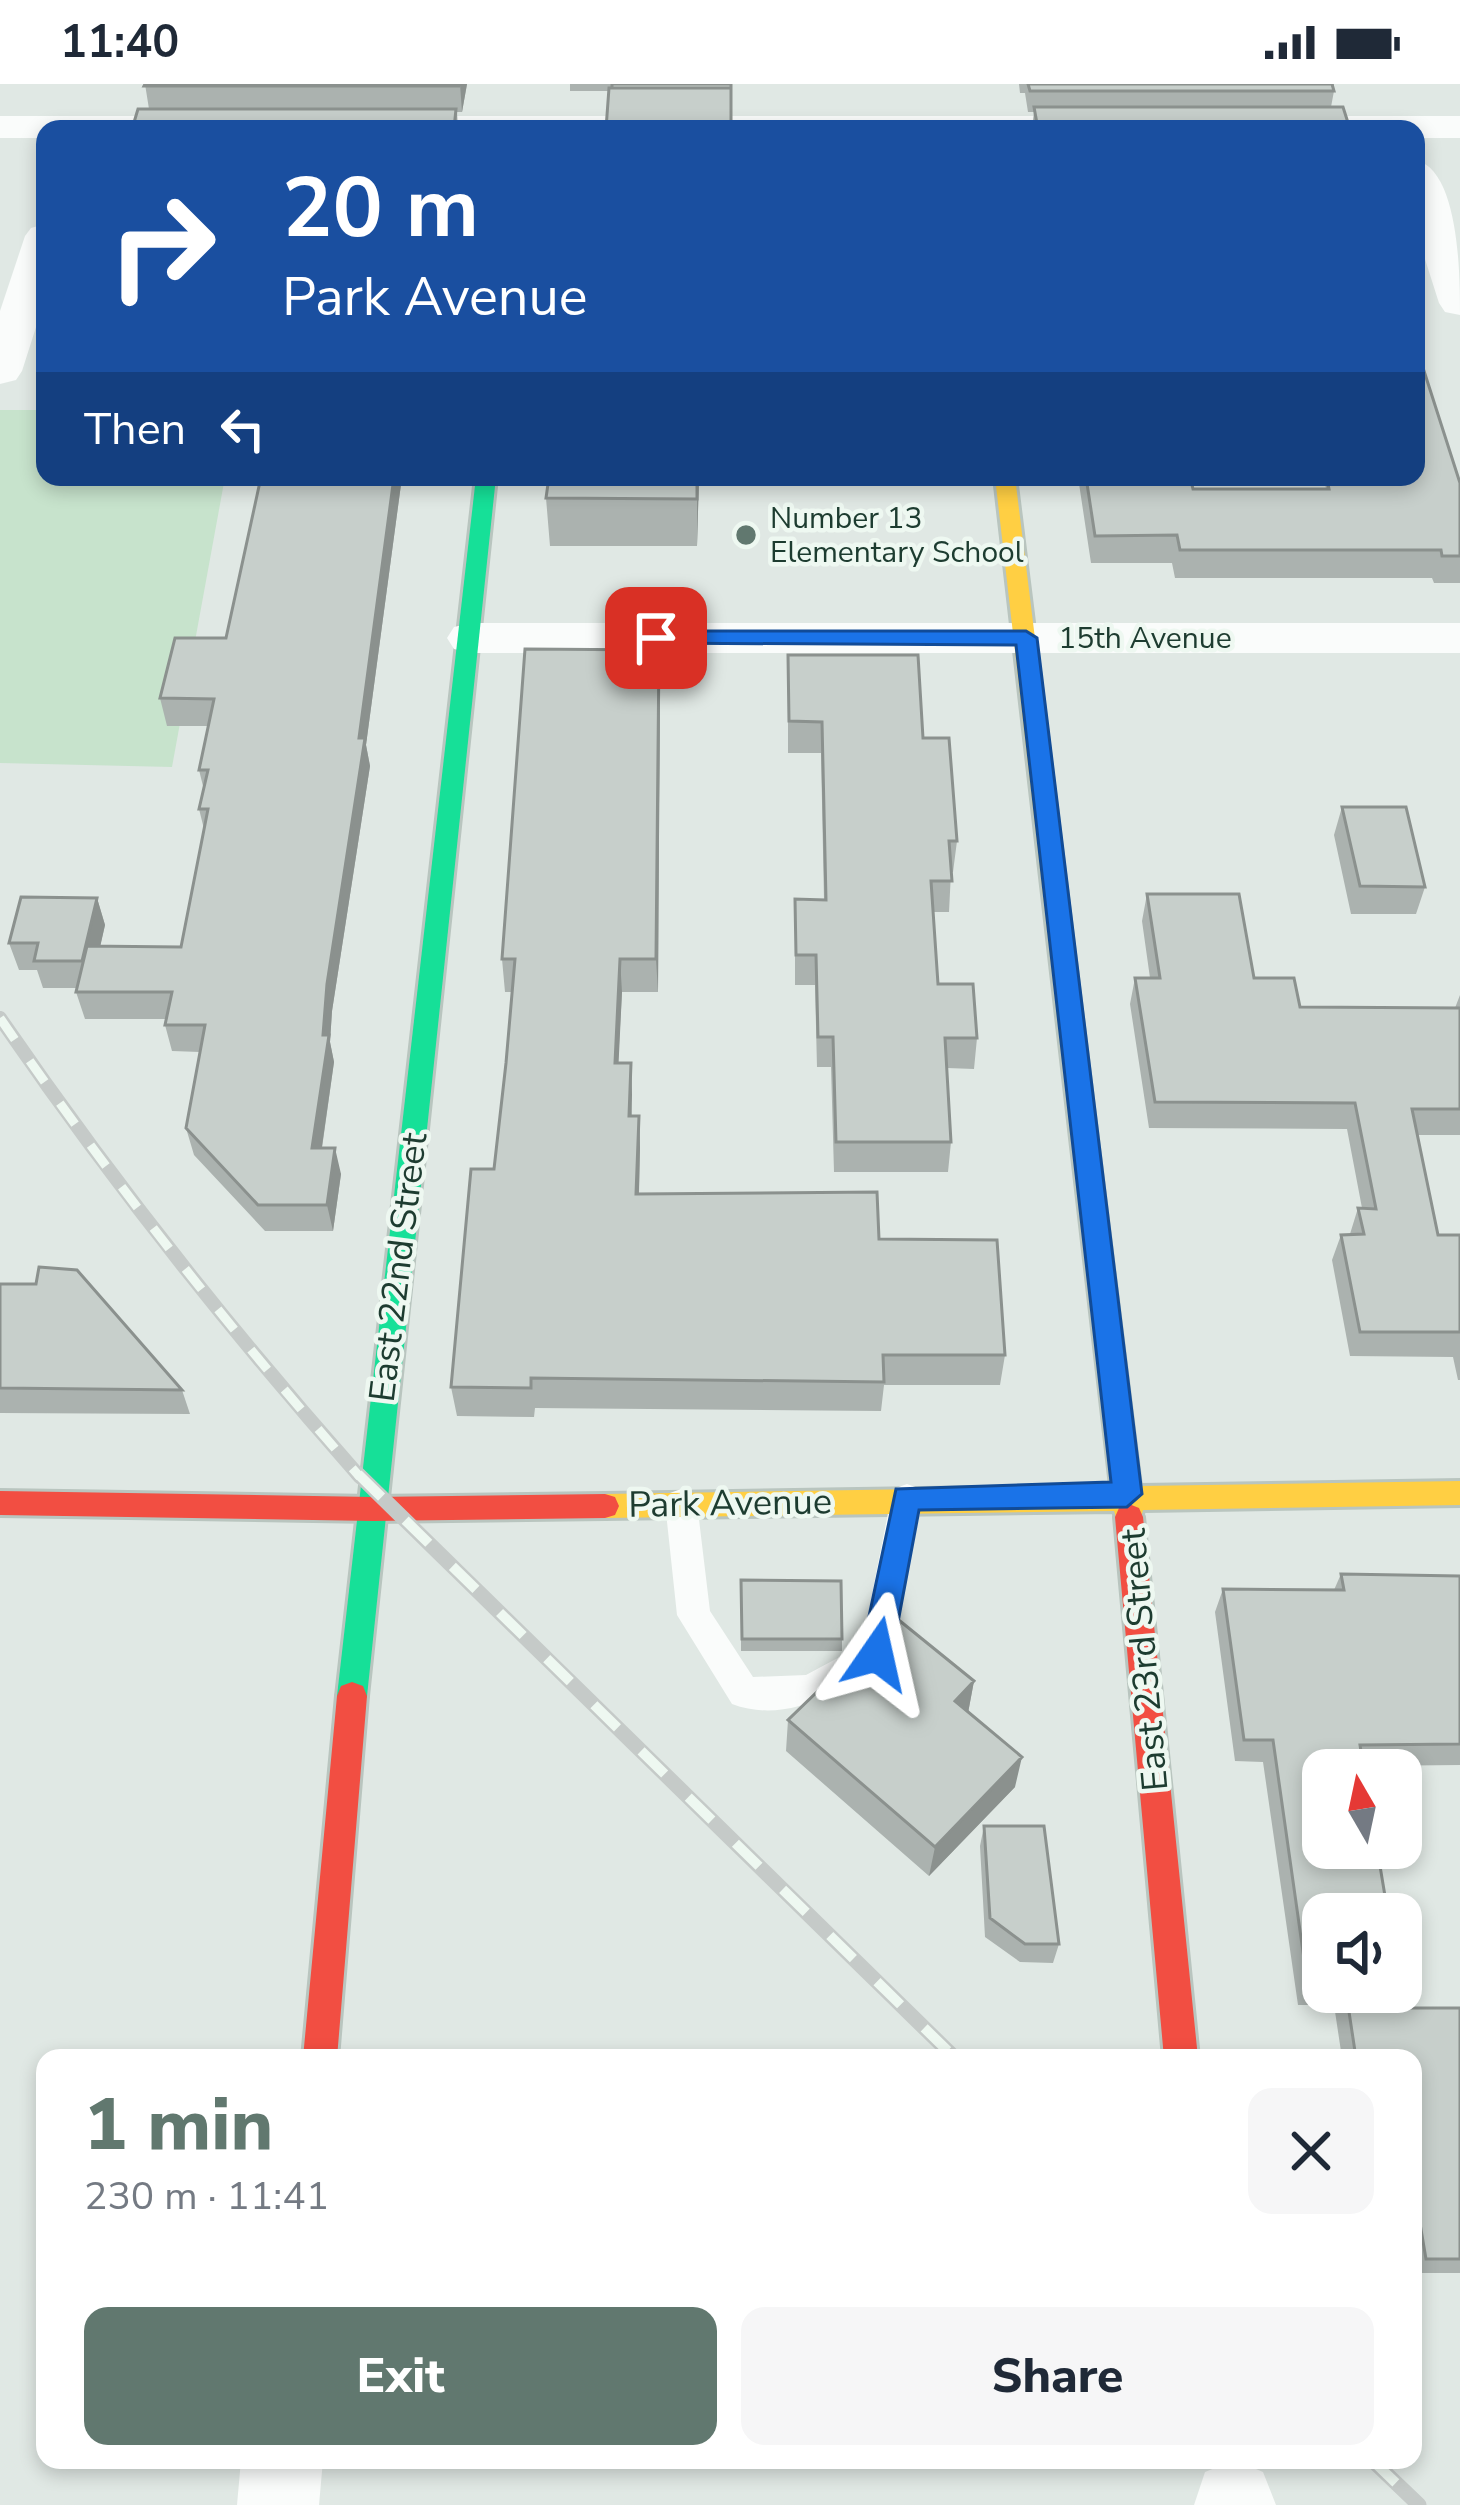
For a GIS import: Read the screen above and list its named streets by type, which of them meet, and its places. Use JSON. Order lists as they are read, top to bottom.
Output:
{
  "streets": {
    "street": [
      "15th Avenue",
      "East 22nd Street",
      "Park Avenue",
      "East 23rd Street"
    ]
  },
  "crossings": [
    ["15th Avenue", "East 22nd Street"],
    ["15th Avenue", "East 23rd Street"],
    ["East 22nd Street", "Park Avenue"],
    ["Park Avenue", "East 23rd Street"]
  ],
  "places": ["Number 13 Elementary School"],
  "north": "top",
  "page": {
    "status": "11:40",
    "turn": ["20 m", "Park Avenue"],
    "then": "Then",
    "heading": ["1 min", "230 m · 11:41"],
    "buttons": ["Exit", "Share"]
  }
}
